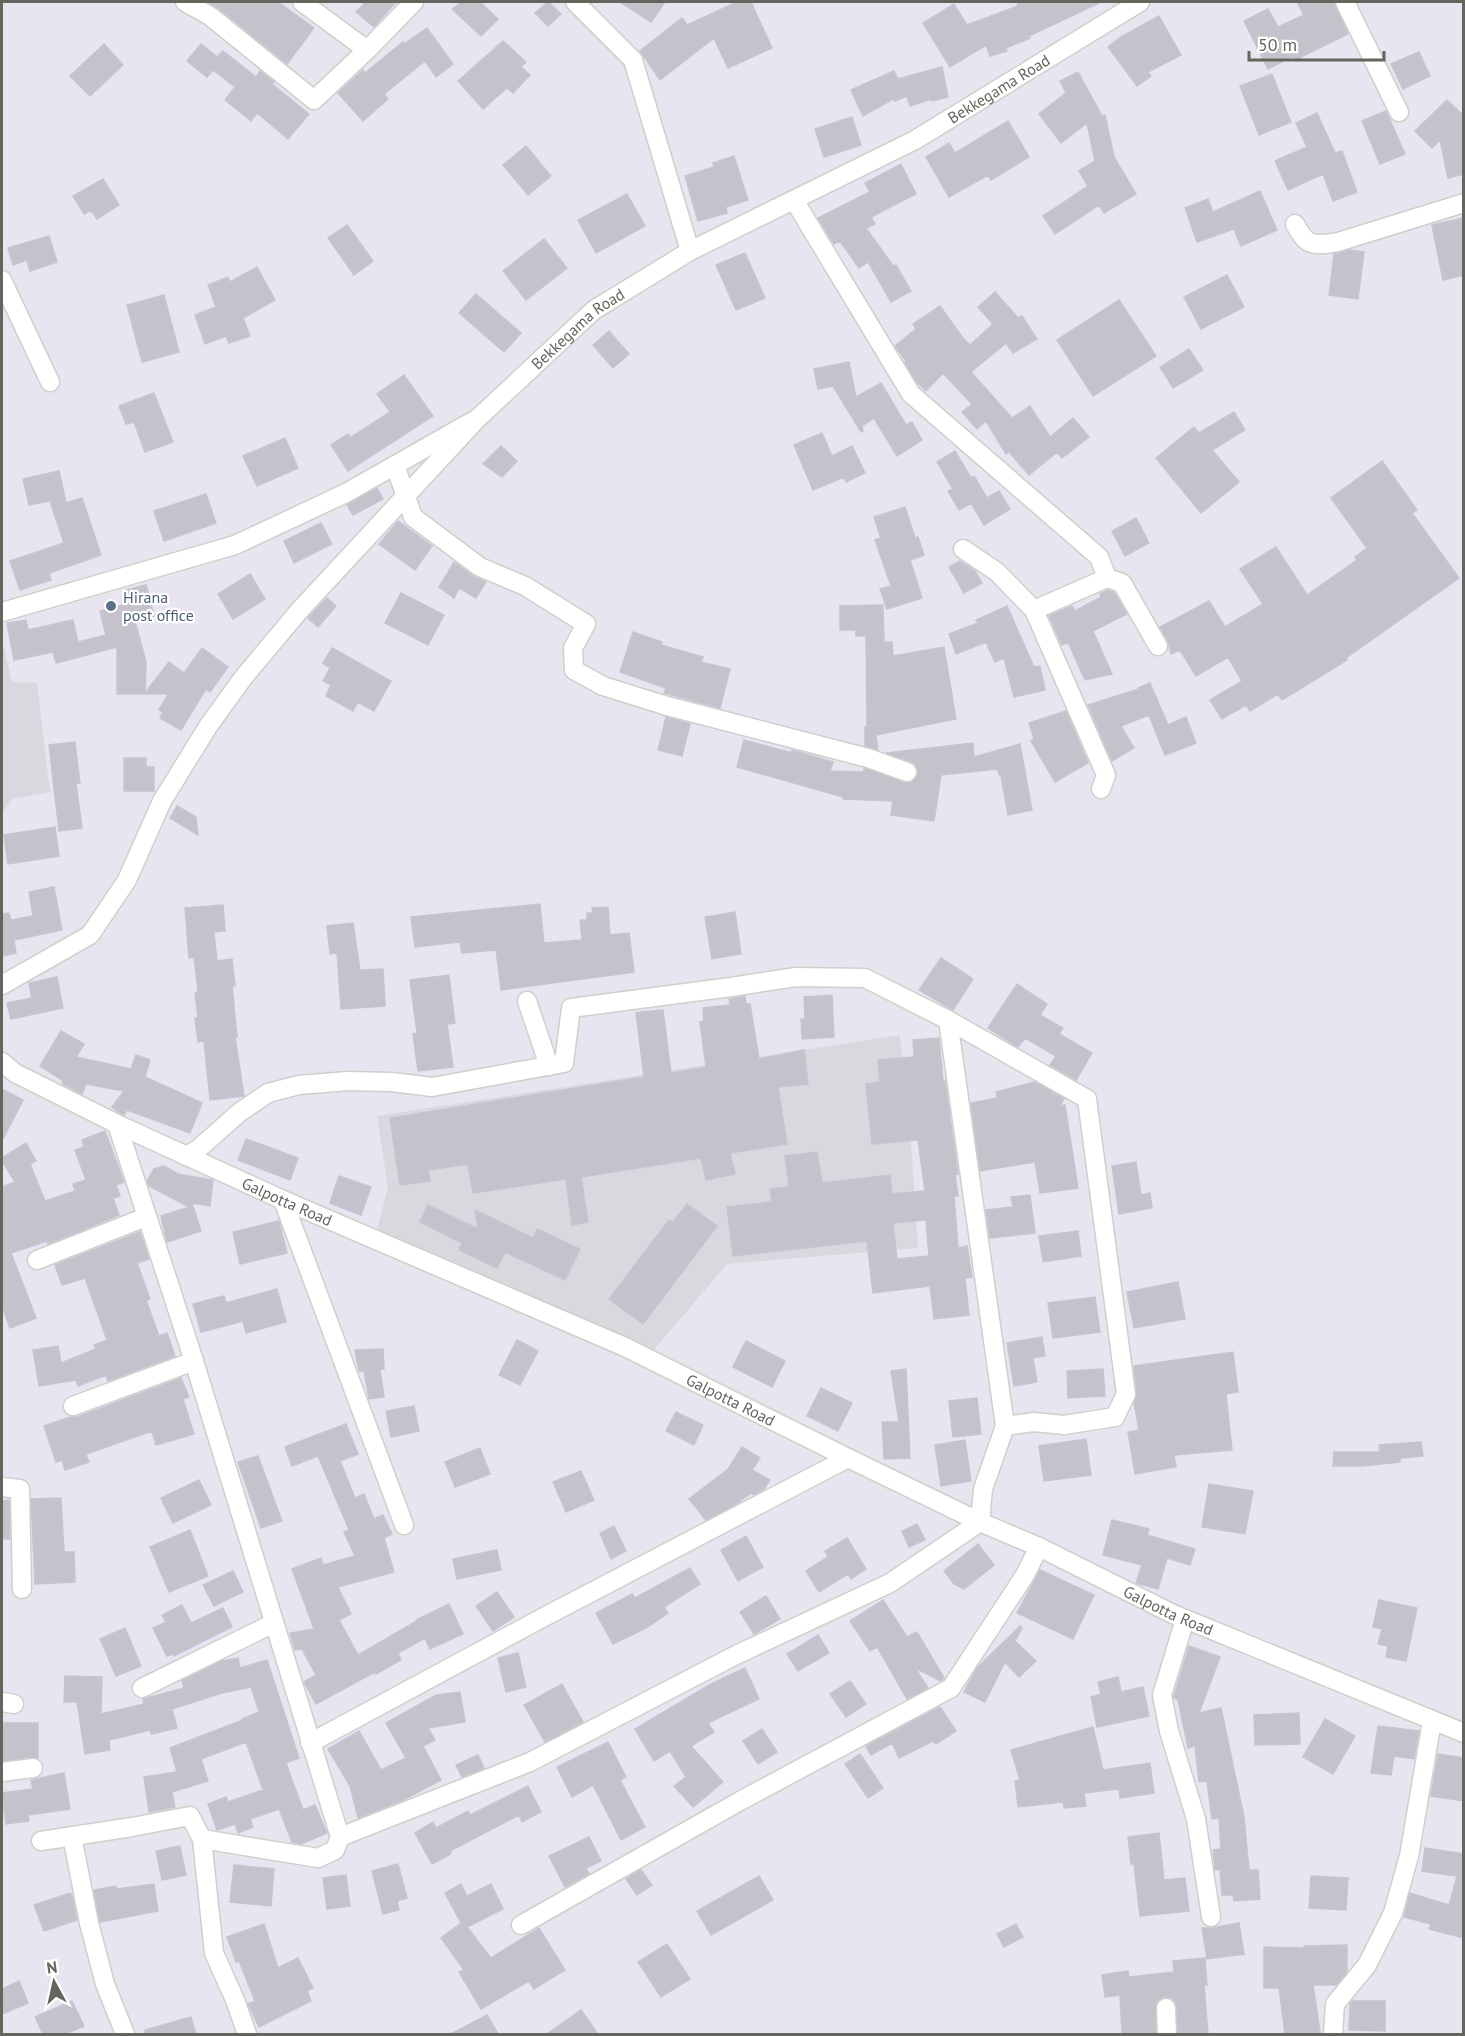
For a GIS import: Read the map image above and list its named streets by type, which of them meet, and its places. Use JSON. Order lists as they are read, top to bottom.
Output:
{
  "streets": {
    "street": ["Bekkegama Road", "Galpotta Road"]
  },
  "places": ["Hirana post office"],
  "scale_bar": "50 m",
  "north": "top"
}
